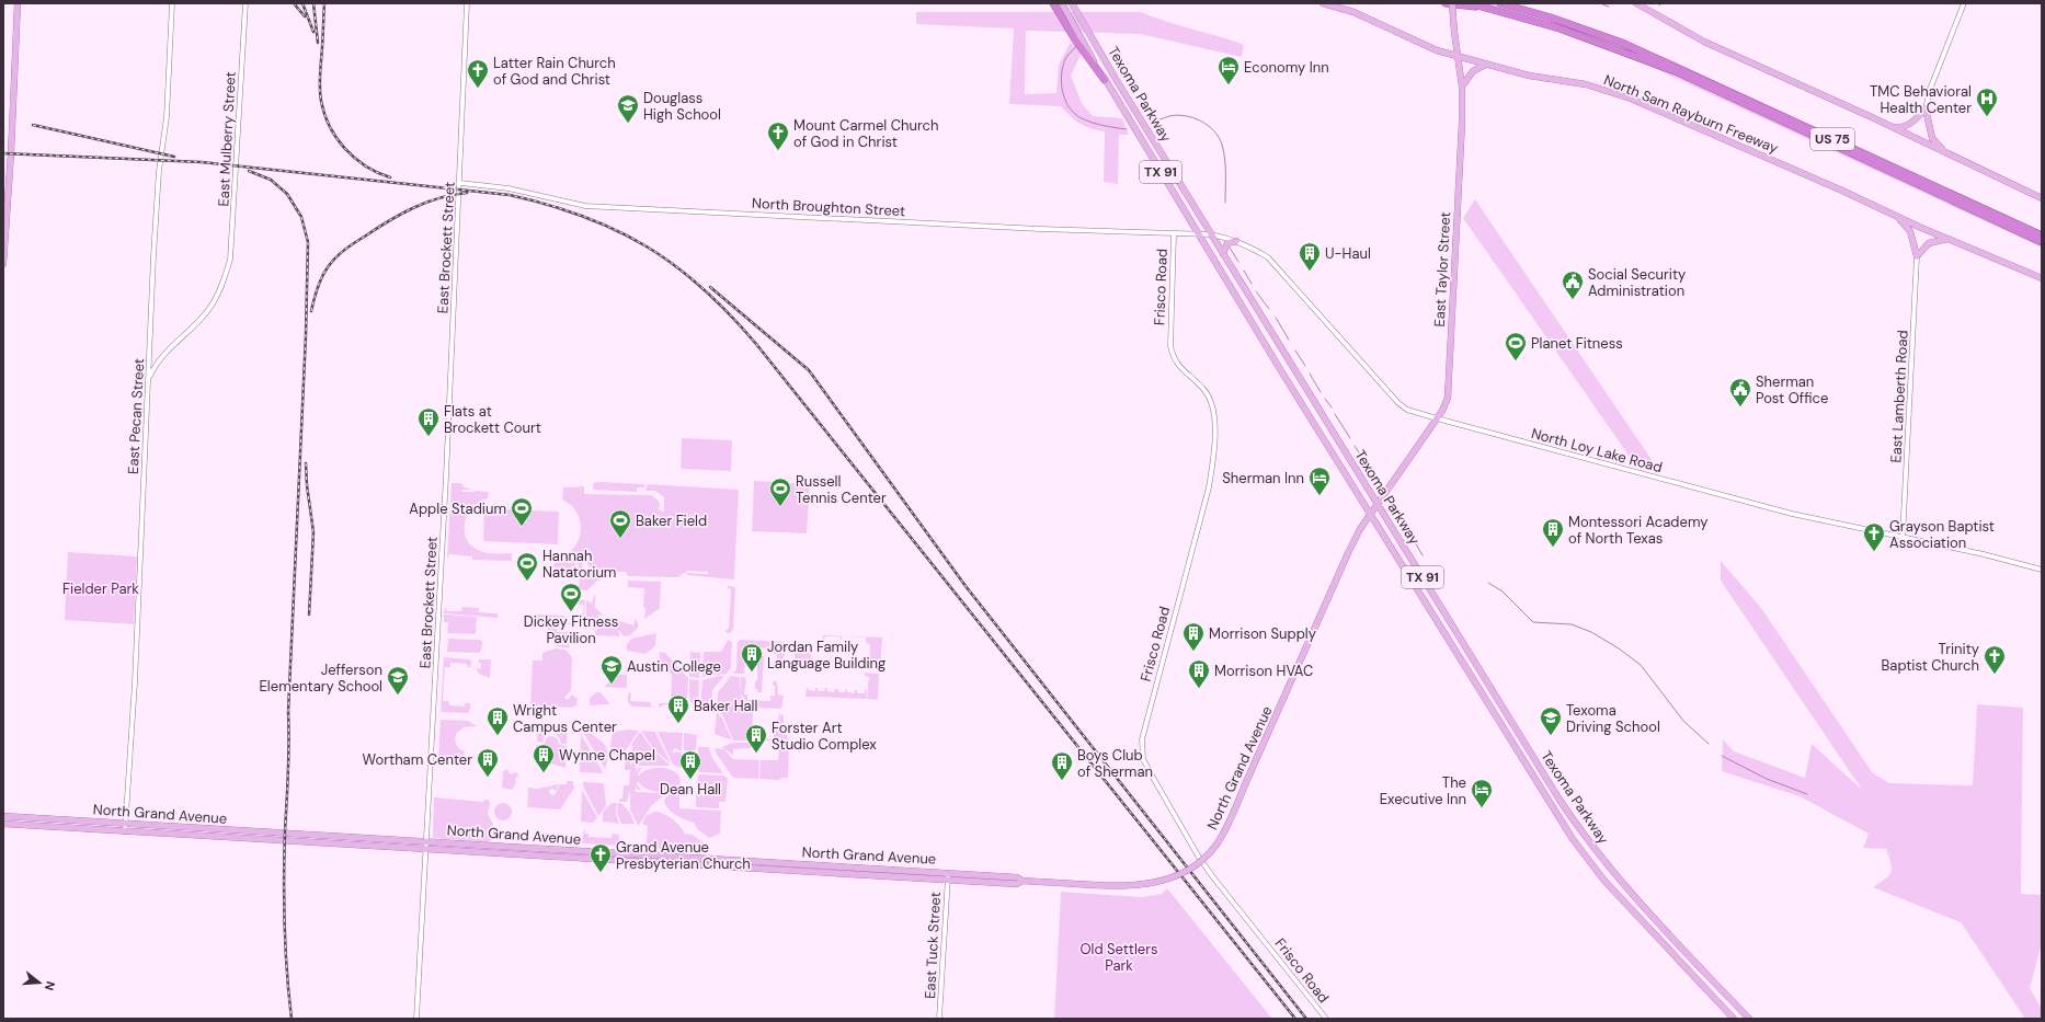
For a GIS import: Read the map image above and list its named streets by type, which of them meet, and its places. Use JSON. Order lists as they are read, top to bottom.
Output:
{
  "streets": {
    "highway": ["North Sam Rayburn Freeway", "US 75", "TX 91"],
    "main road": ["Texoma Parkway", "East Taylor Street", "North Grand Avenue"],
    "street": [
      "East Mulberry Street",
      "North Broughton Street",
      "East Brockett Street",
      "Frisco Road",
      "East Lamberth Road",
      "East Pecan Street",
      "North Loy Lake Road",
      "East Tuck Street"
    ]
  },
  "crossings": [
    ["Texoma Parkway", "TX 91"],
    ["Texoma Parkway", "North Broughton Street"],
    ["Texoma Parkway", "East Taylor Street"],
    ["Texoma Parkway", "North Loy Lake Road"],
    ["Texoma Parkway", "North Grand Avenue"],
    ["North Sam Rayburn Freeway", "East Taylor Street"],
    ["East Mulberry Street", "East Pecan Street"],
    ["North Broughton Street", "East Brockett Street"],
    ["North Broughton Street", "Frisco Road"],
    ["North Broughton Street", "North Loy Lake Road"],
    ["East Brockett Street", "North Grand Avenue"],
    ["East Taylor Street", "North Loy Lake Road"],
    ["East Taylor Street", "North Grand Avenue"],
    ["East Lamberth Road", "North Loy Lake Road"],
    ["East Pecan Street", "North Grand Avenue"],
    ["North Grand Avenue", "East Tuck Street"]
  ],
  "parks": ["Fielder Park", "Old Settlers Park"],
  "places": {
    "hotel": ["Economy Inn", "Sherman Inn", "The Executive Inn"],
    "church": [
      "Latter Rain Church of God and Christ",
      "Mount Carmel Church of God in Christ",
      "Grayson Baptist Association",
      "Trinity Baptist Church",
      "Grand Avenue Presbyterian Church"
    ],
    "hospital": ["TMC Behavioral Health Center"],
    "school or university": [
      "Douglass High School",
      "Austin College",
      "Jefferson Elementary School",
      "Texoma Driving School"
    ],
    "building": [
      "U-Haul",
      "Flats at Brockett Court",
      "Montessori Academy of North Texas",
      "Morrison Supply",
      "Jordan Family Language Building",
      "Morrison HVAC",
      "Baker Hall",
      "Wright Campus Center",
      "Forster Art Studio Complex",
      "Wynne Chapel",
      "Wortham Center",
      "Dean Hall",
      "Boys Club of Sherman"
    ],
    "public building": ["Social Security Administration", "Sherman Post Office"],
    "sports": [
      "Planet Fitness",
      "Russell Tennis Center",
      "Apple Stadium",
      "Baker Field",
      "Hannah Natatorium",
      "Dickey Fitness Pavilion"
    ]
  },
  "north": "right"
}
